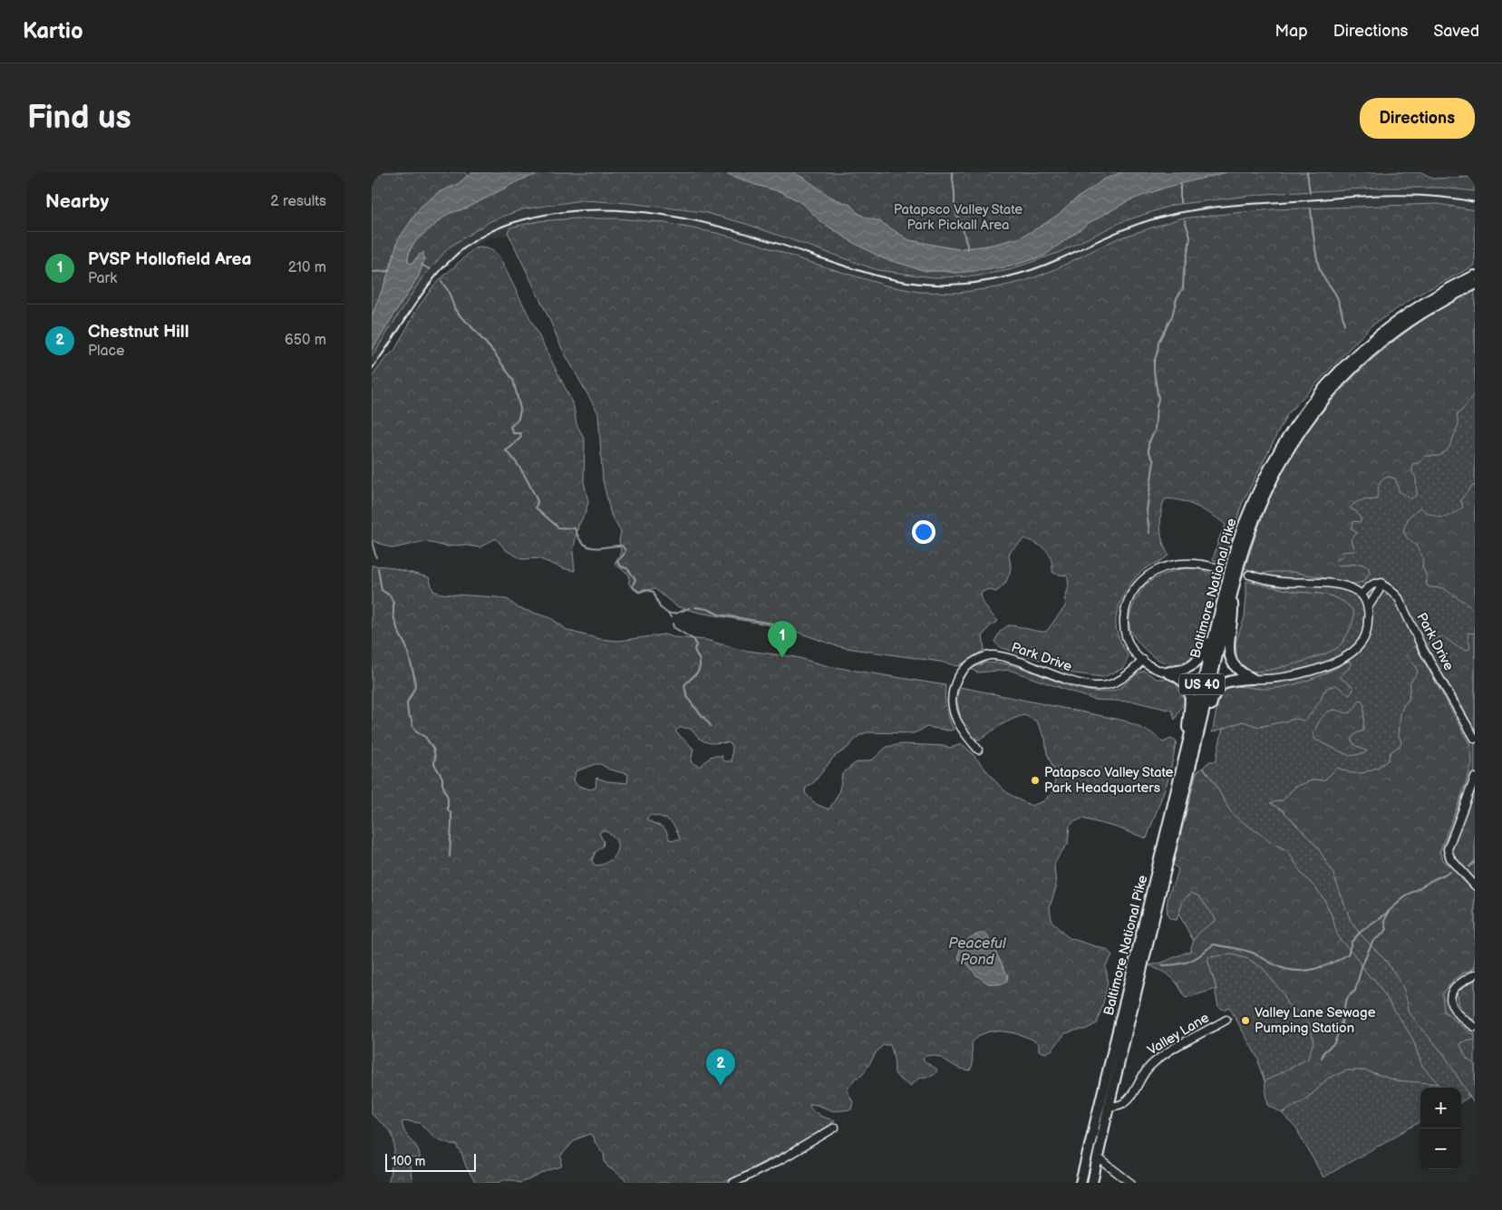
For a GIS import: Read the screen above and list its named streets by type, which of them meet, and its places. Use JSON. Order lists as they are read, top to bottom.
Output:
{
  "streets": {
    "main road": ["Baltimore National Pike", "US 40"],
    "street": ["Park Drive", "Valley Lane"]
  },
  "crossings": [
    ["Baltimore National Pike", "Valley Lane"]
  ],
  "water": ["Peaceful Pond"],
  "parks": ["Patapsco Valley State Park Pickall Area"],
  "places": ["Patapsco Valley State Park Headquarters", "Valley Lane Sewage Pumping Station"],
  "scale_bar": "100 m",
  "page": {
    "header": "Kartio",
    "nav": ["Map", "Directions", "Saved"],
    "buttons": "Directions",
    "title": "Find us",
    "heading": ["Nearby", "2 results"],
    "list": [
      {
        "mark": "1",
        "name": "PVSP Hollofield Area",
        "note": "Park",
        "value": "210 m"
      },
      {
        "mark": "2",
        "name": "Chestnut Hill",
        "note": "Place",
        "value": "650 m"
      }
    ],
    "pins": ["1", "2"],
    "map_buttons": ["+", "−"],
    "scale": "100 m"
  }
}
